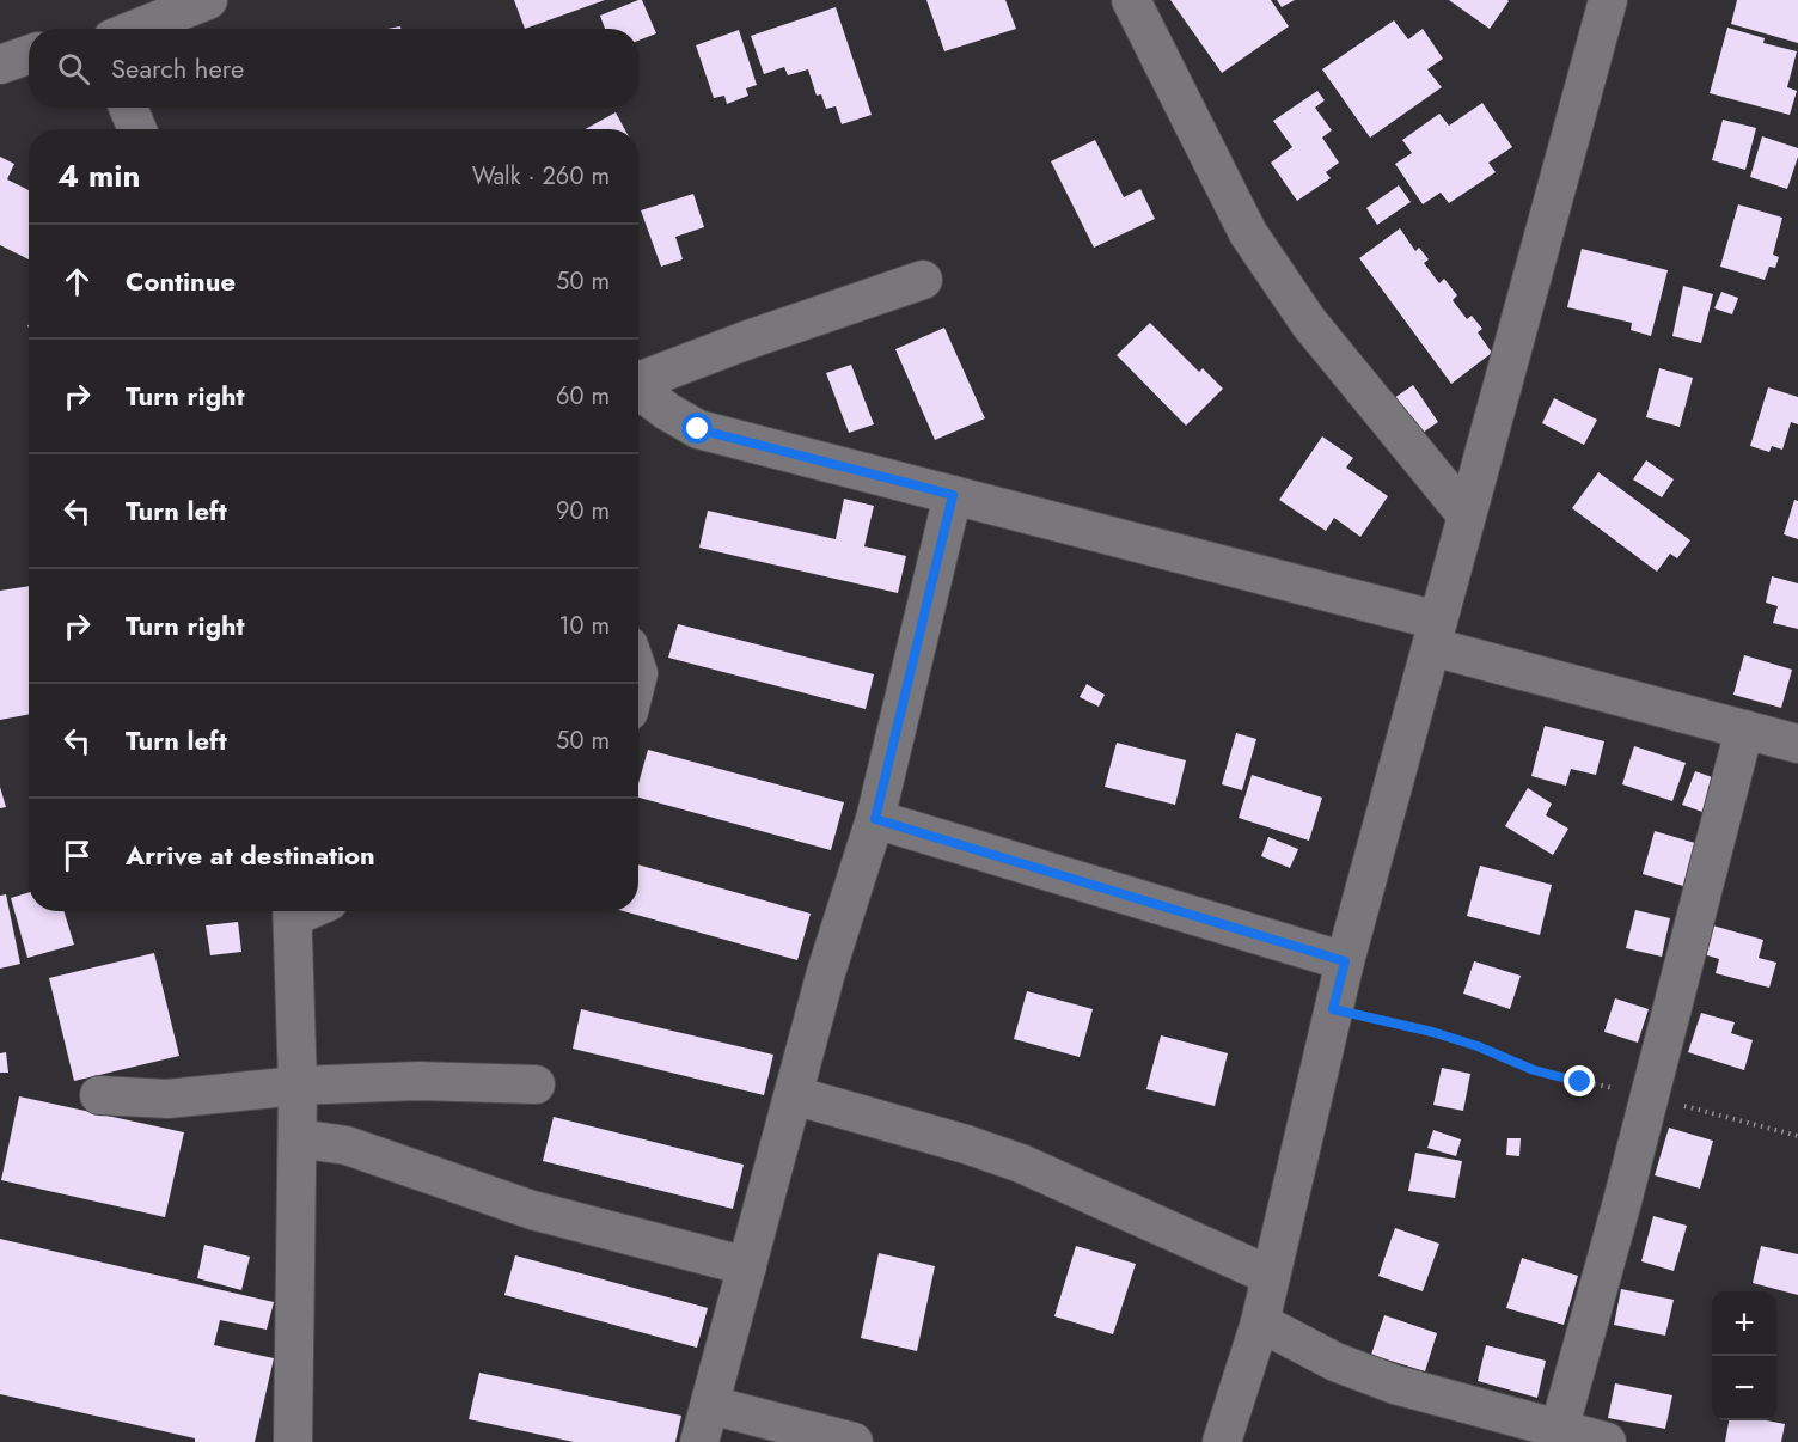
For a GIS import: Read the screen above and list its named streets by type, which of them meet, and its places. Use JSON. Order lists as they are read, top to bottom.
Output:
{
  "page": {
    "search": "Search here",
    "heading": ["4 min", "Walk · 260 m"],
    "list": [
      ["Continue", "50 m"],
      ["Turn right", "60 m"],
      ["Turn left", "90 m"],
      ["Turn right", "10 m"],
      ["Turn left", "50 m"],
      "Arrive at destination"
    ],
    "map_buttons": ["+", "−"]
  }
}
